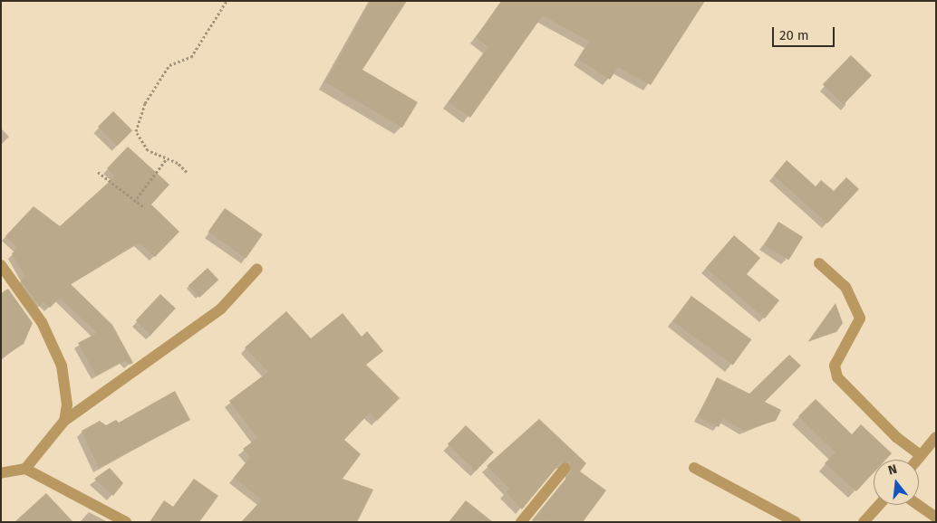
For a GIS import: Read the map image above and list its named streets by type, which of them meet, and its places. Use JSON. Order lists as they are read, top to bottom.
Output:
{
  "scale_bar": "20 m",
  "north": "top"
}
